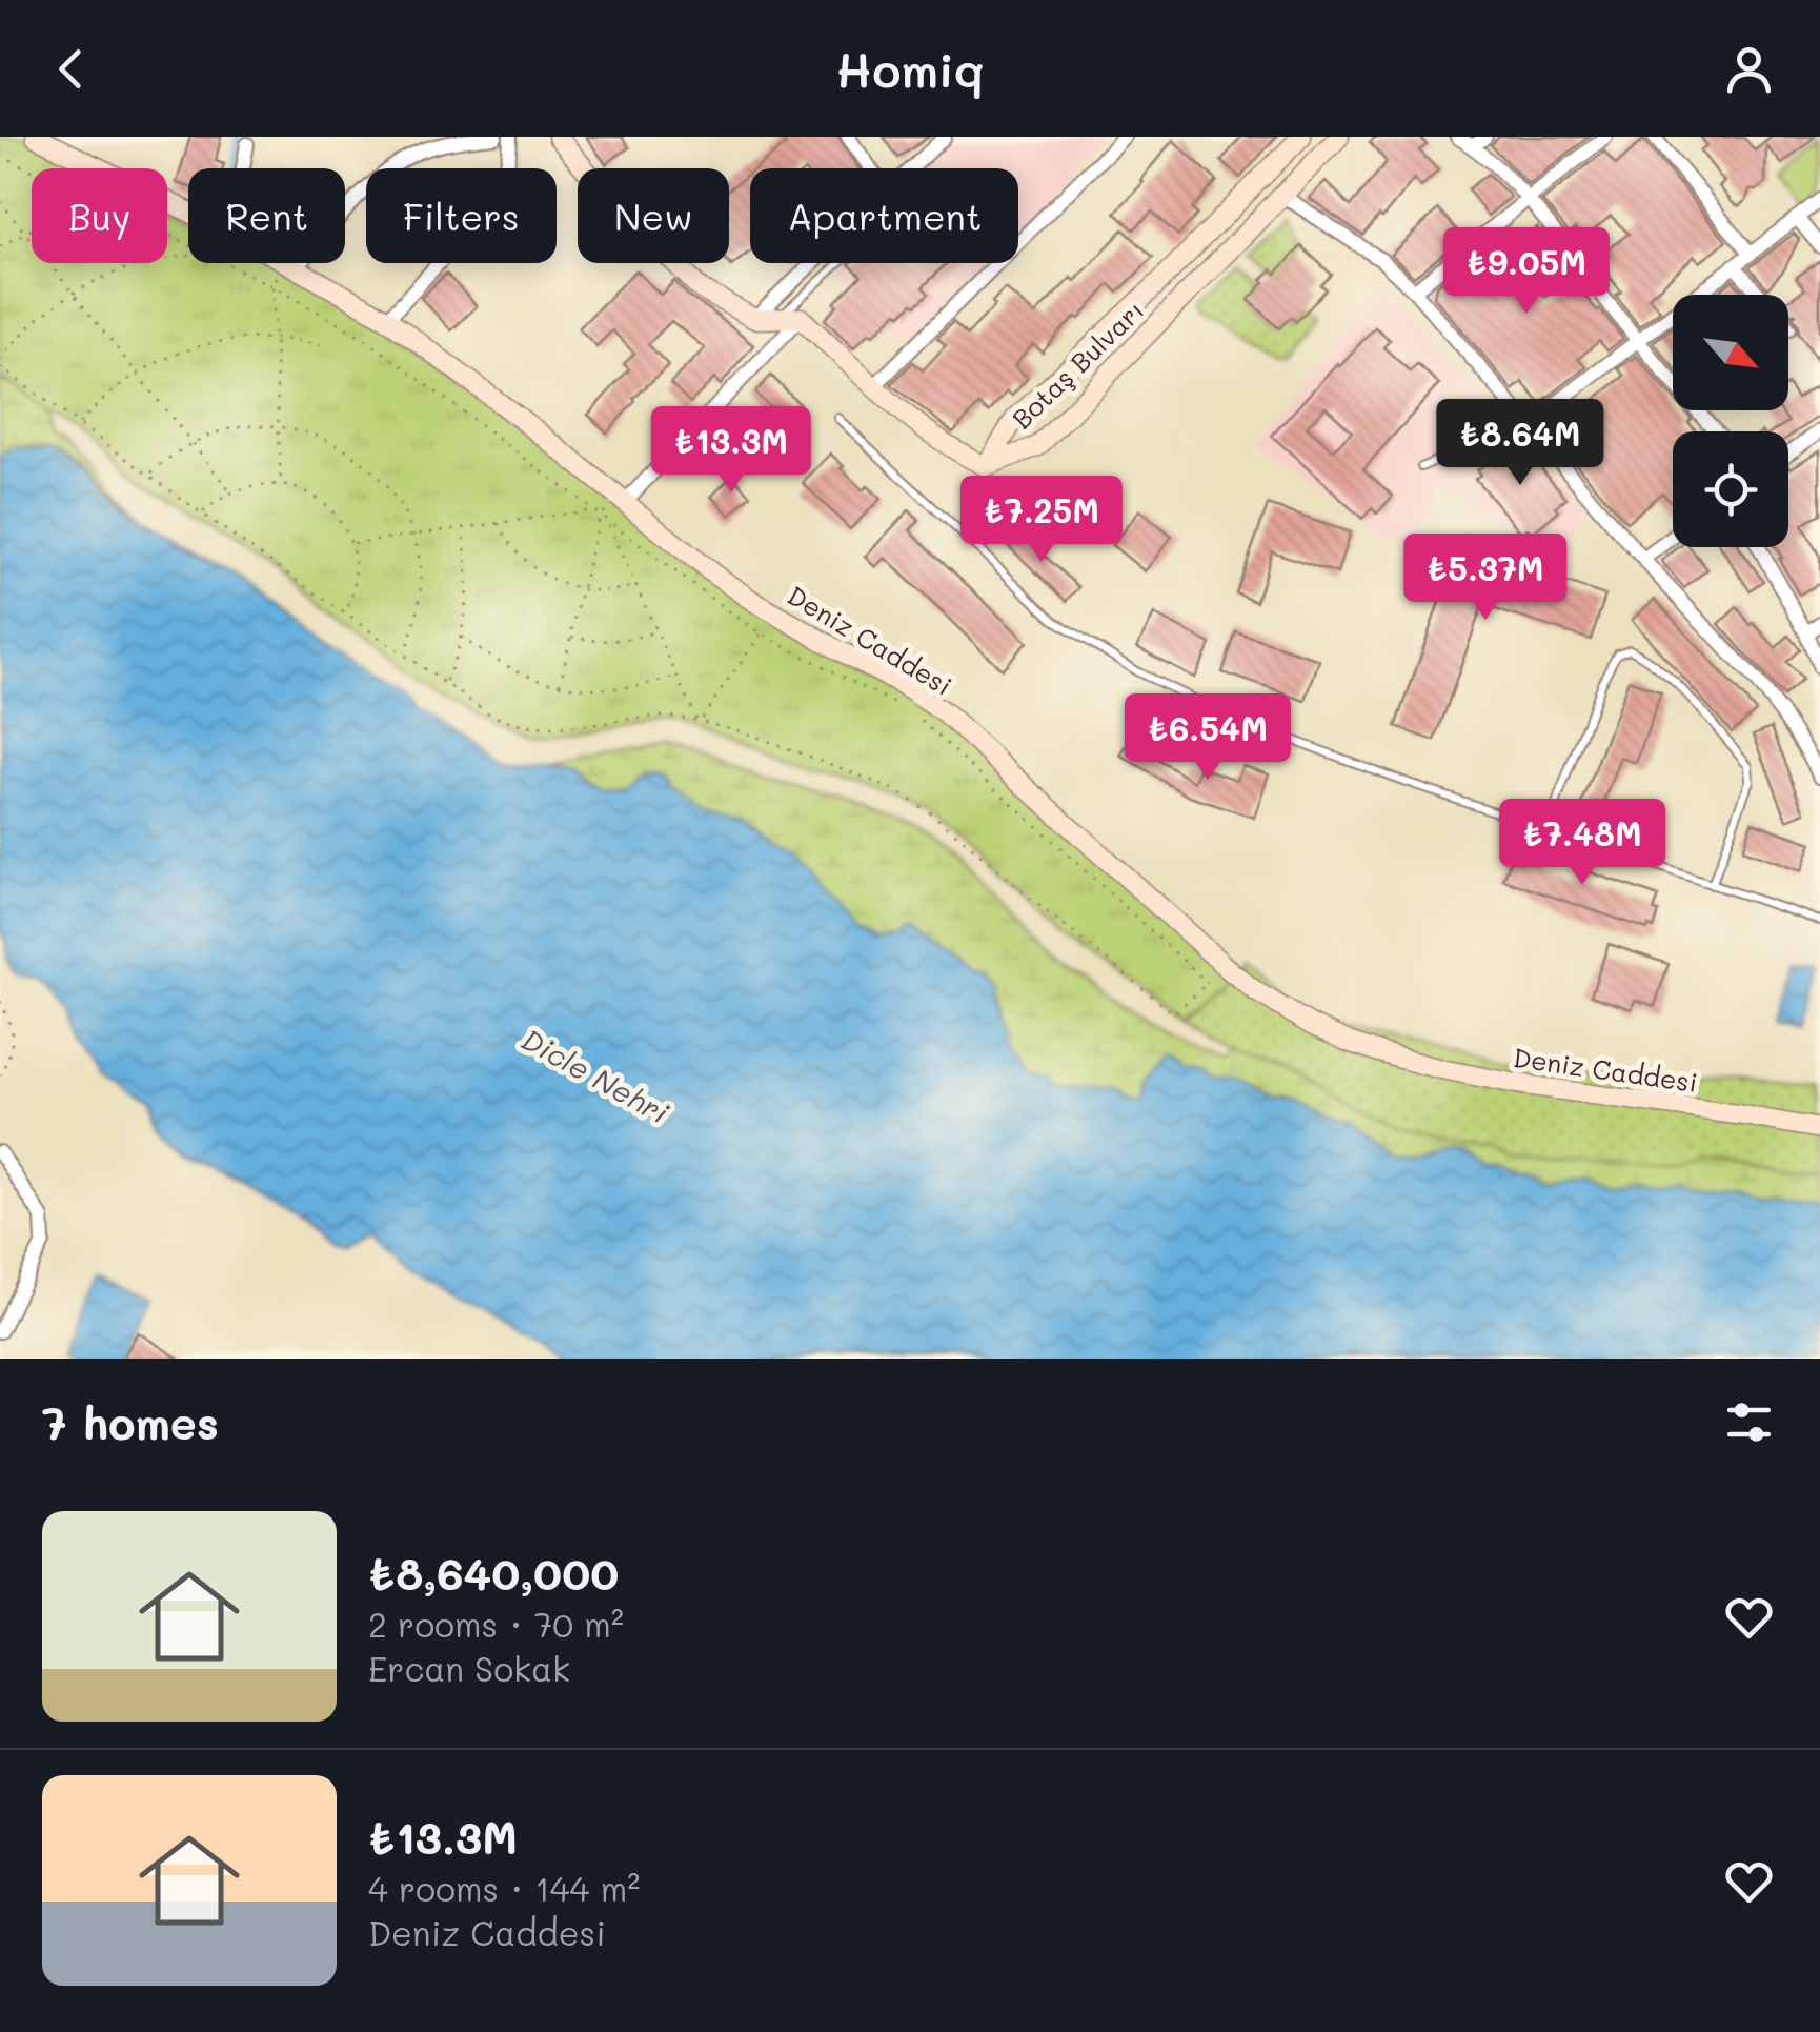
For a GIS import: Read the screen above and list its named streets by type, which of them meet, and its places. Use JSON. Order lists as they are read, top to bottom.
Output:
{
  "streets": {
    "street": ["Botaş Bulvarı", "Deniz Caddesi"]
  },
  "water": ["Dicle Nehri"],
  "north": "bottom right",
  "page": {
    "header": "Homiq",
    "chip": [
      "Buy",
      "Rent",
      "Filters",
      "New",
      "Apartment"
    ],
    "price": [
      "₺9.05M",
      "₺8.64M",
      "₺13.3M",
      "₺7.25M",
      "₺5.37M",
      "₺6.54M",
      "₺7.48M"
    ],
    "heading": "7 homes",
    "list": [
      {
        "name": "₺8,640,000",
        "note": "2 rooms · 70 m² · Ercan Sokak"
      },
      {
        "name": "₺13.3M",
        "note": "4 rooms · 144 m² · Deniz Caddesi"
      }
    ]
  }
}
